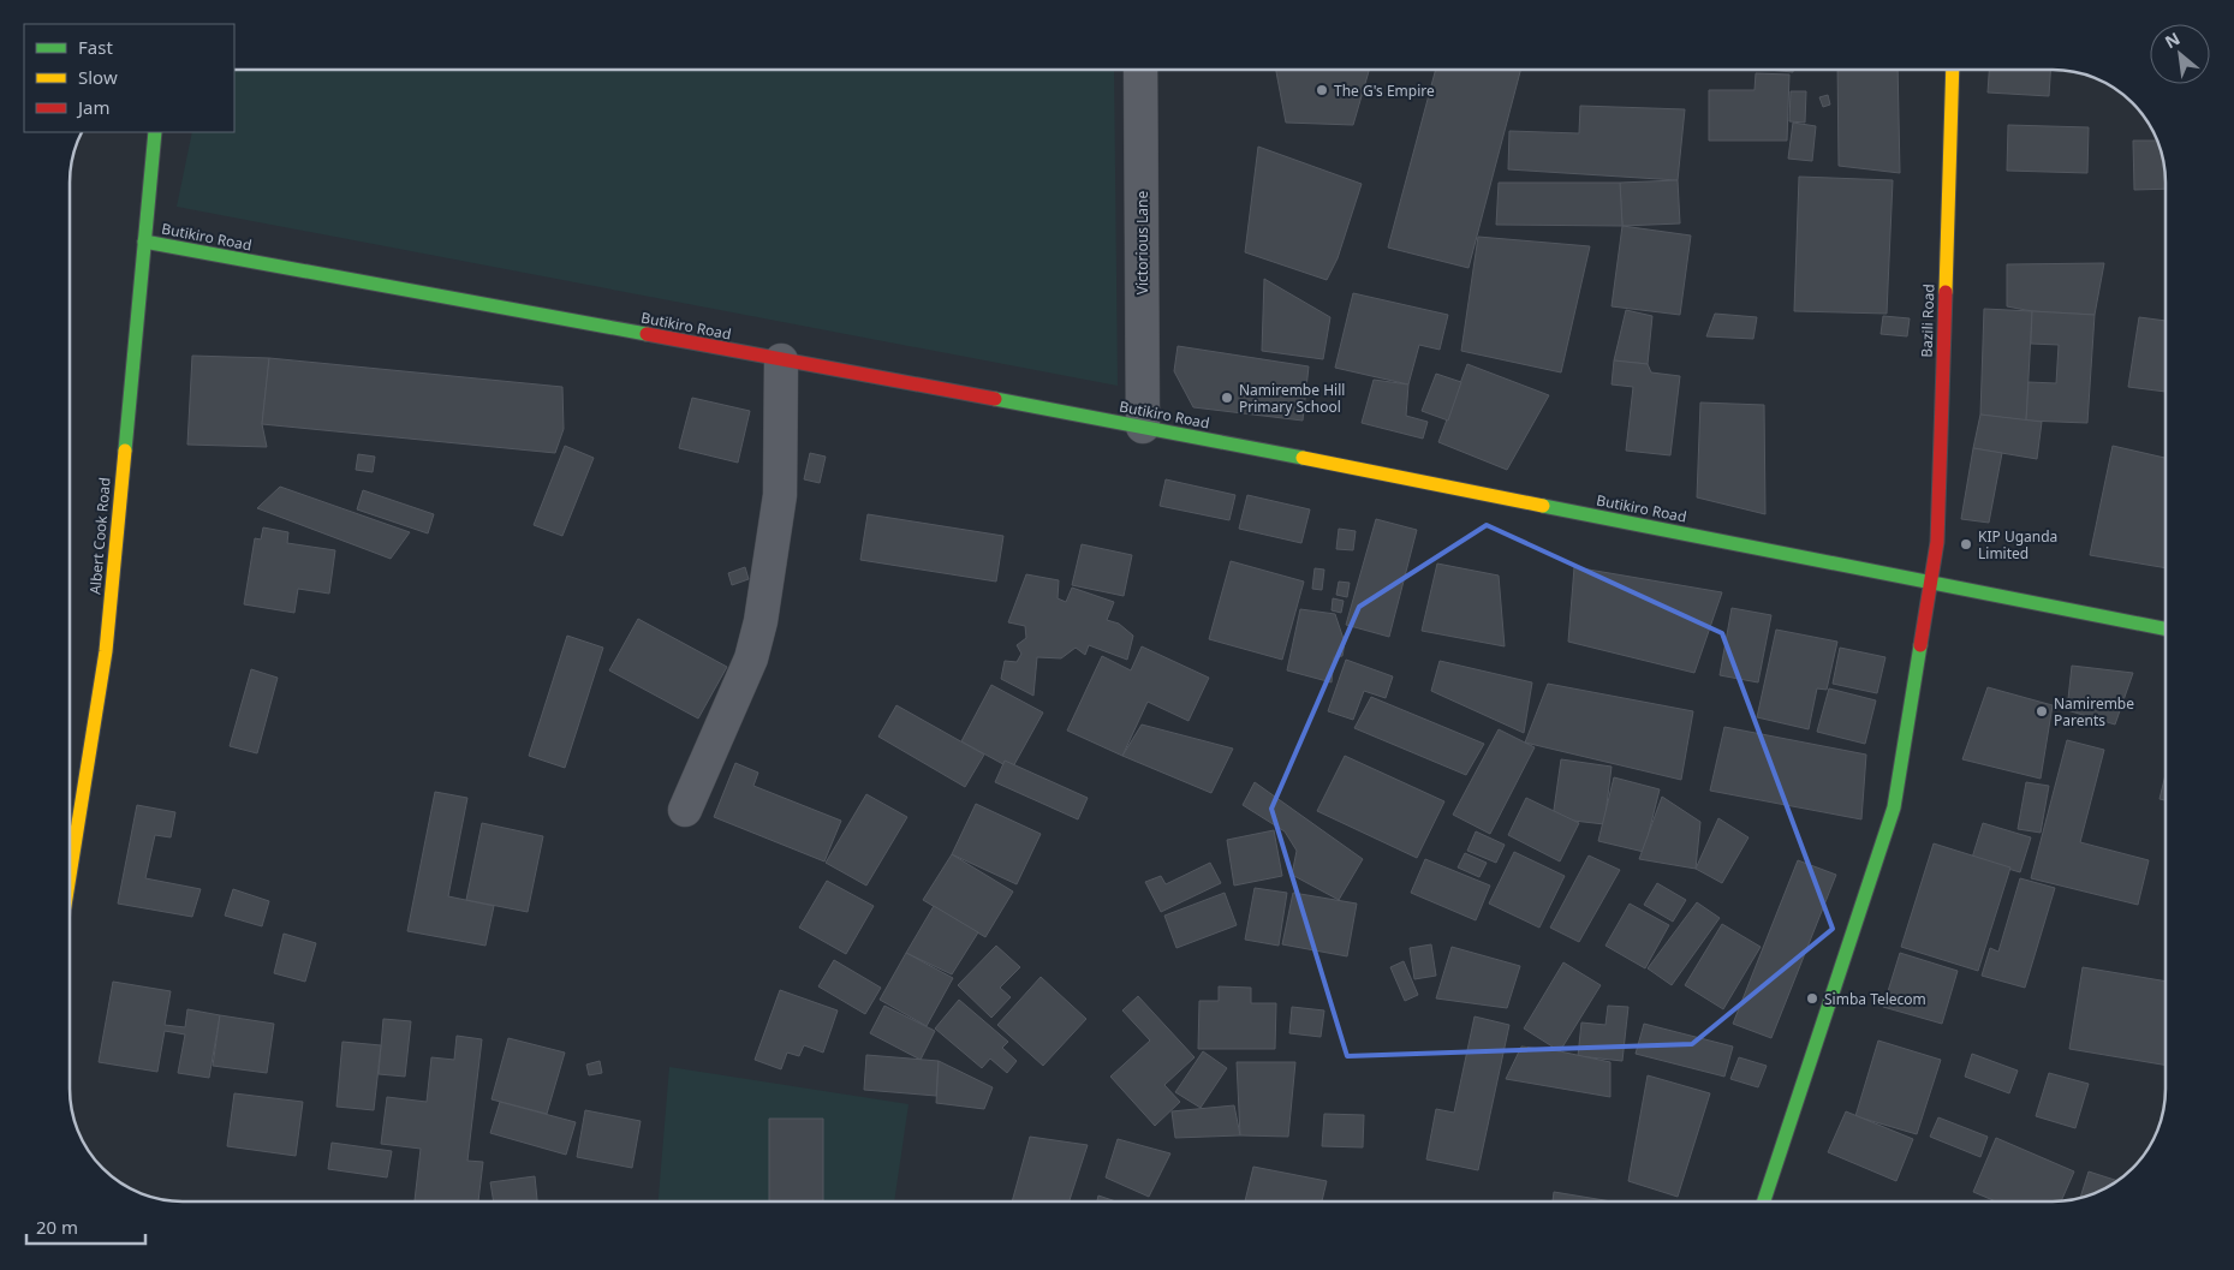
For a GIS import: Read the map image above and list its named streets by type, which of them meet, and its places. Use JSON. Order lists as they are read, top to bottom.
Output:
{
  "streets": {
    "street": [
      "Butikiro Road",
      "Victorious Lane",
      "Bazili Road",
      "Albert Cook Road"
    ]
  },
  "crossings": [
    ["Butikiro Road", "Victorious Lane"],
    ["Butikiro Road", "Bazili Road"],
    ["Butikiro Road", "Albert Cook Road"]
  ],
  "places": [
    "The G's Empire",
    "Namirembe Hill Primary School",
    "KIP Uganda Limited",
    "Namirembe Parents",
    "Simba Telecom"
  ],
  "legend": ["Fast", "Slow", "Jam"],
  "scale_bar": "20 m",
  "north": "top left"
}
